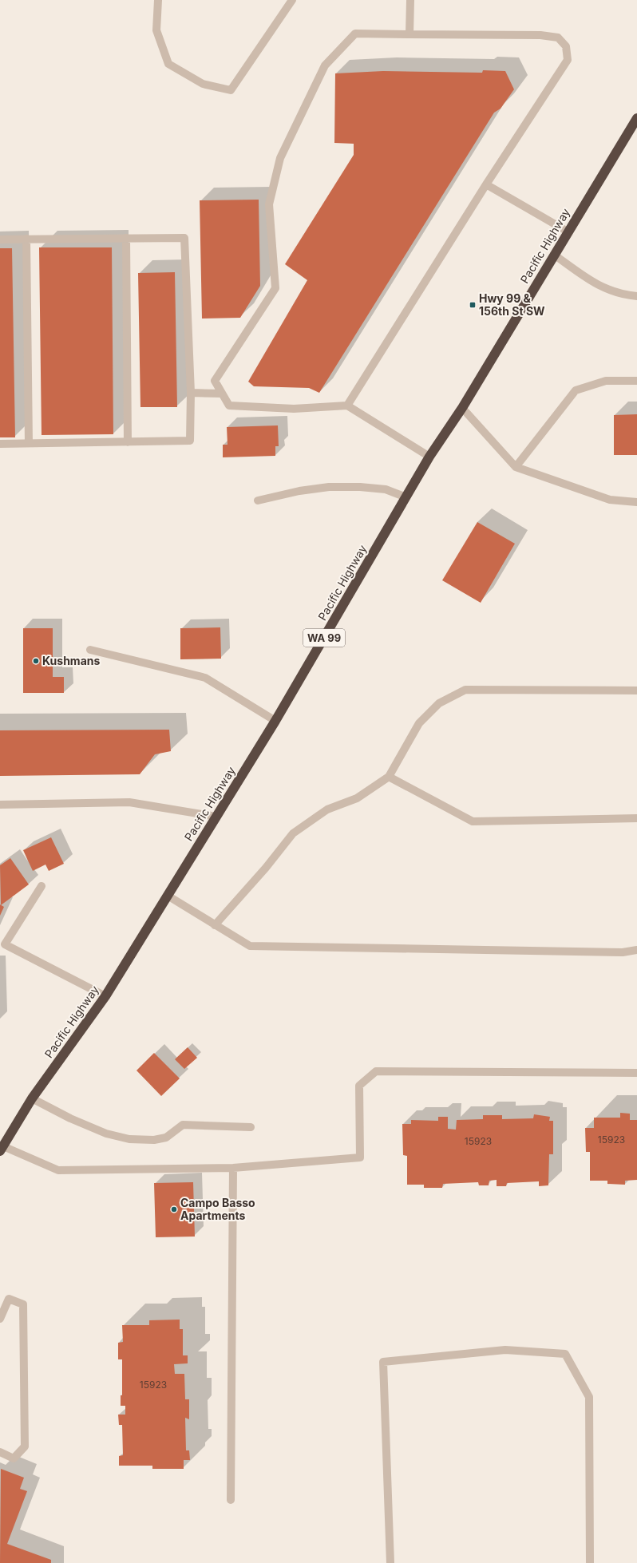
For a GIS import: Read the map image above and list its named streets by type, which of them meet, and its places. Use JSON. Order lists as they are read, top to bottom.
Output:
{
  "streets": {
    "highway": ["Pacific Highway", "WA 99"]
  },
  "places": {
    "transit": ["Hwy 99 & 156th St SW"],
    "other": ["Kushmans", "Campo Basso Apartments"]
  },
  "house_numbers": ["15923", "15923", "15923"]
}
